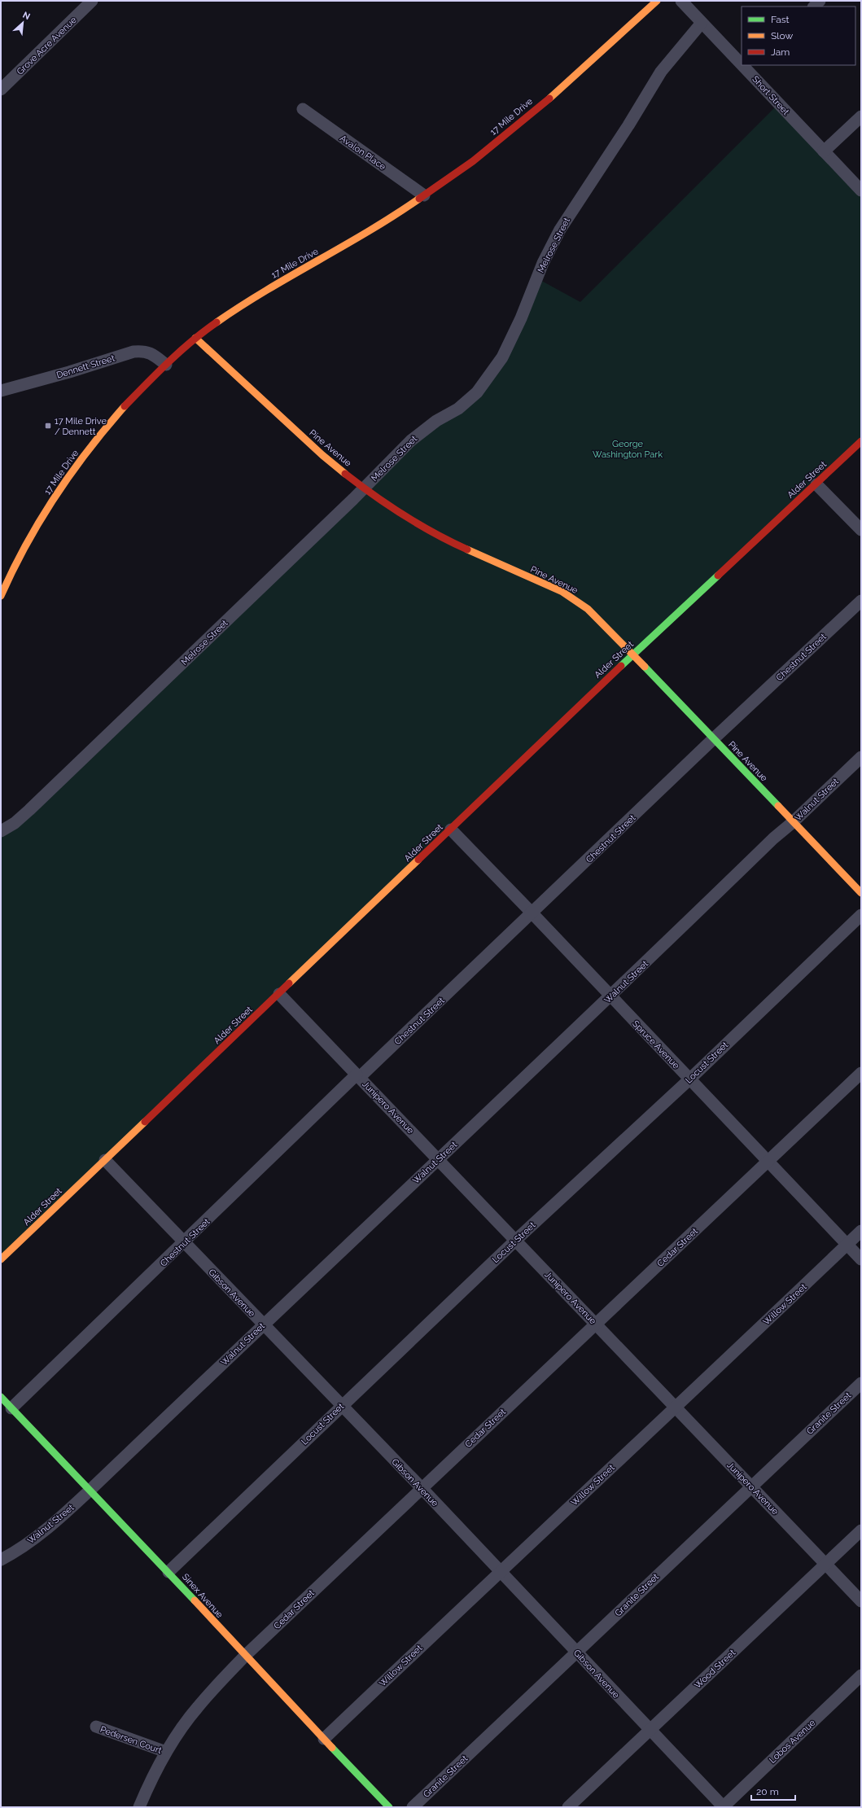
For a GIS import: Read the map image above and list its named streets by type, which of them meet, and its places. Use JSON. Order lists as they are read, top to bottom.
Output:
{
  "streets": {
    "main road": [
      "17 Mile Drive",
      "Pine Avenue",
      "Alder Street",
      "Sinex Avenue"
    ],
    "street": [
      "Grove Acre Avenue",
      "Short Street",
      "Avalon Place",
      "Melrose Street",
      "Dennett Street",
      "Chestnut Street",
      "Walnut Street",
      "Spruce Avenue",
      "Locust Street",
      "Junipero Avenue",
      "Cedar Street",
      "Gibson Avenue",
      "Willow Street",
      "Granite Street",
      "Wood Street",
      "Pedersen Court",
      "Lobos Avenue"
    ]
  },
  "crossings": [
    ["Short Street", "Melrose Street"],
    ["17 Mile Drive", "Avalon Place"],
    ["17 Mile Drive", "Dennett Street"],
    ["17 Mile Drive", "Pine Avenue"],
    ["Melrose Street", "Pine Avenue"],
    ["Pine Avenue", "Alder Street"],
    ["Pine Avenue", "Chestnut Street"],
    ["Pine Avenue", "Walnut Street"],
    ["Alder Street", "Spruce Avenue"],
    ["Alder Street", "Junipero Avenue"],
    ["Alder Street", "Gibson Avenue"],
    ["Chestnut Street", "Spruce Avenue"],
    ["Chestnut Street", "Junipero Avenue"],
    ["Chestnut Street", "Gibson Avenue"],
    ["Chestnut Street", "Sinex Avenue"],
    ["Walnut Street", "Spruce Avenue"],
    ["Walnut Street", "Junipero Avenue"],
    ["Walnut Street", "Gibson Avenue"],
    ["Walnut Street", "Sinex Avenue"],
    ["Spruce Avenue", "Locust Street"],
    ["Spruce Avenue", "Cedar Street"],
    ["Spruce Avenue", "Willow Street"],
    ["Locust Street", "Junipero Avenue"],
    ["Locust Street", "Gibson Avenue"],
    ["Locust Street", "Sinex Avenue"],
    ["Junipero Avenue", "Cedar Street"],
    ["Junipero Avenue", "Willow Street"],
    ["Junipero Avenue", "Granite Street"],
    ["Junipero Avenue", "Wood Street"],
    ["Cedar Street", "Gibson Avenue"],
    ["Cedar Street", "Sinex Avenue"],
    ["Cedar Street", "Pedersen Court"],
    ["Gibson Avenue", "Willow Street"],
    ["Gibson Avenue", "Granite Street"],
    ["Gibson Avenue", "Wood Street"],
    ["Gibson Avenue", "Lobos Avenue"],
    ["Willow Street", "Sinex Avenue"]
  ],
  "parks": ["George Washington Park"],
  "places": {
    "transit": ["17 Mile Drive / Dennett"]
  },
  "legend": ["Fast", "Slow", "Jam"],
  "scale_bar": "20 m",
  "north": "top right"
}
